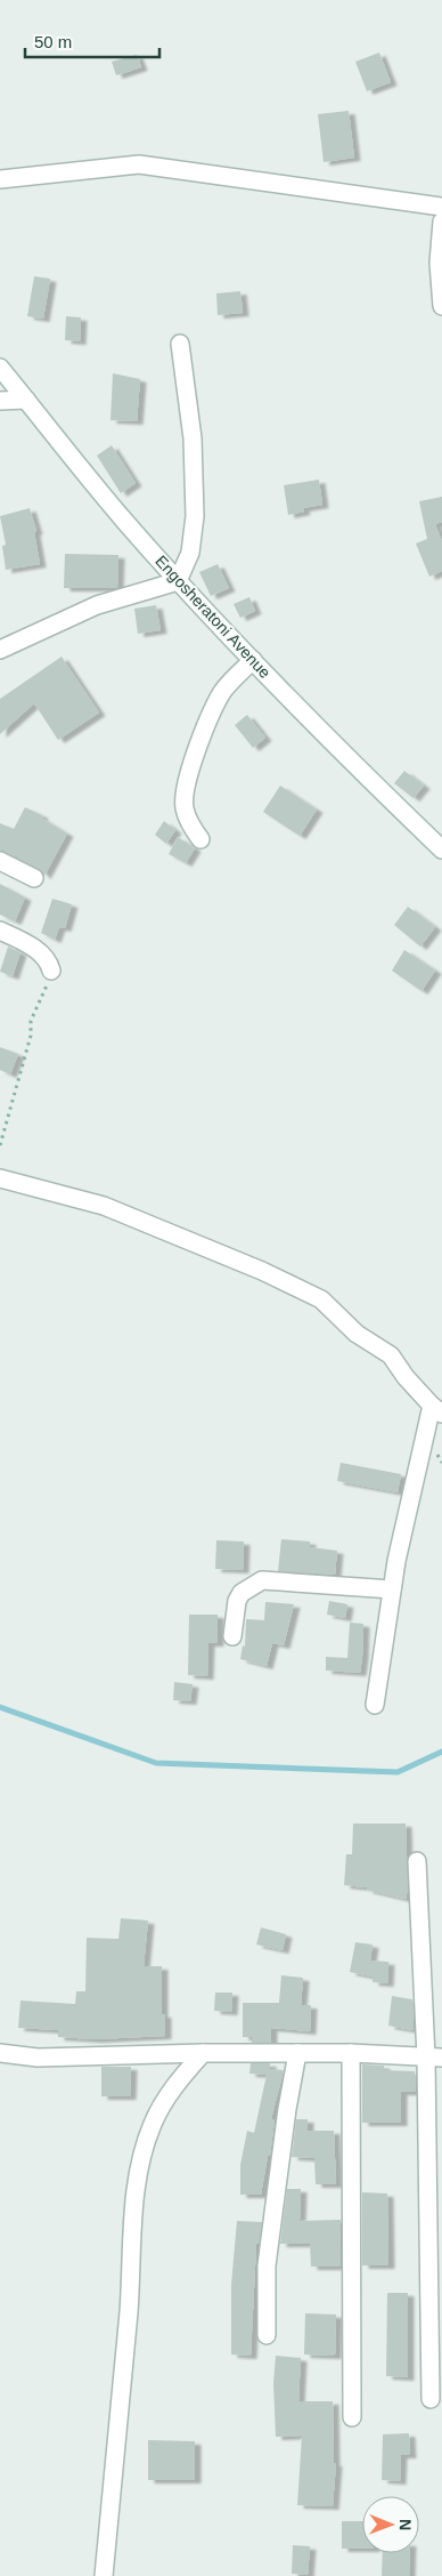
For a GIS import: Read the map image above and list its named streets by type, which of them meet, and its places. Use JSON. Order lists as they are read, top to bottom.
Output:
{
  "streets": {
    "street": ["Engosheratoni Avenue"]
  },
  "scale_bar": "50 m",
  "north": "right"
}
